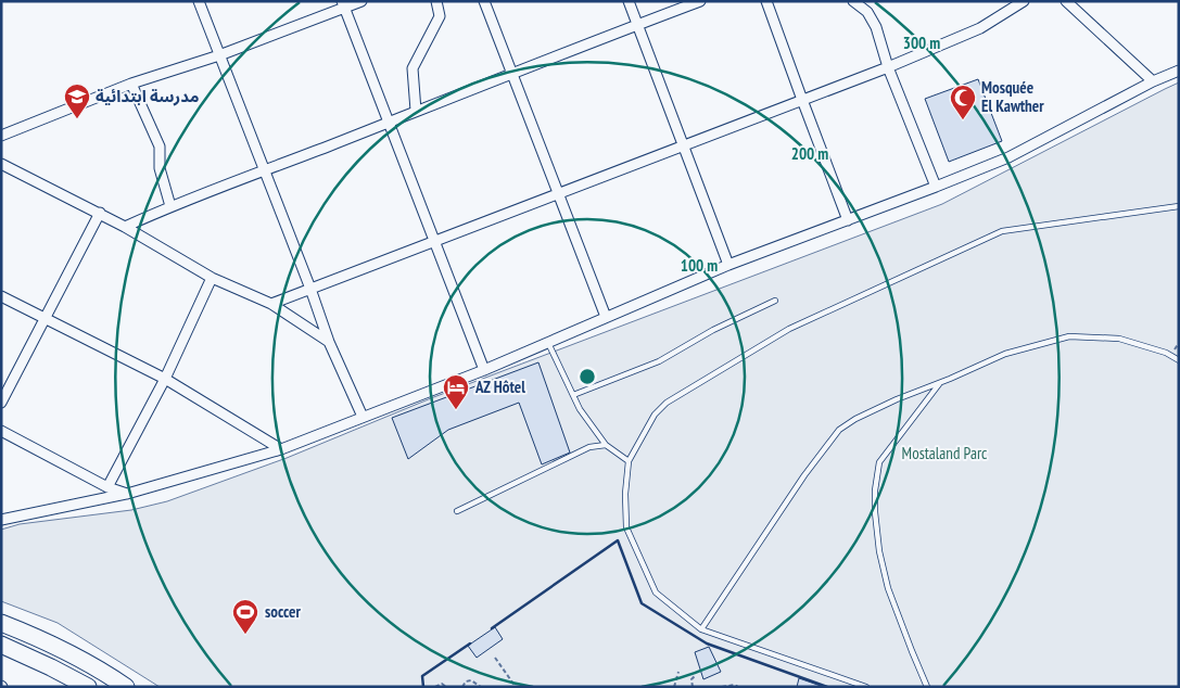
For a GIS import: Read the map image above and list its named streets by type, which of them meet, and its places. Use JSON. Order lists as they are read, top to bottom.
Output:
{
  "parks": ["Mostaland Parc"],
  "places": {
    "school or university": ["مدرسة ابتدائية"],
    "mosque": ["Mosquée El Kawther"],
    "hotel": ["AZ Hôtel"],
    "sports": ["soccer"]
  },
  "rings": ["300 m", "200 m", "100 m"]
}
